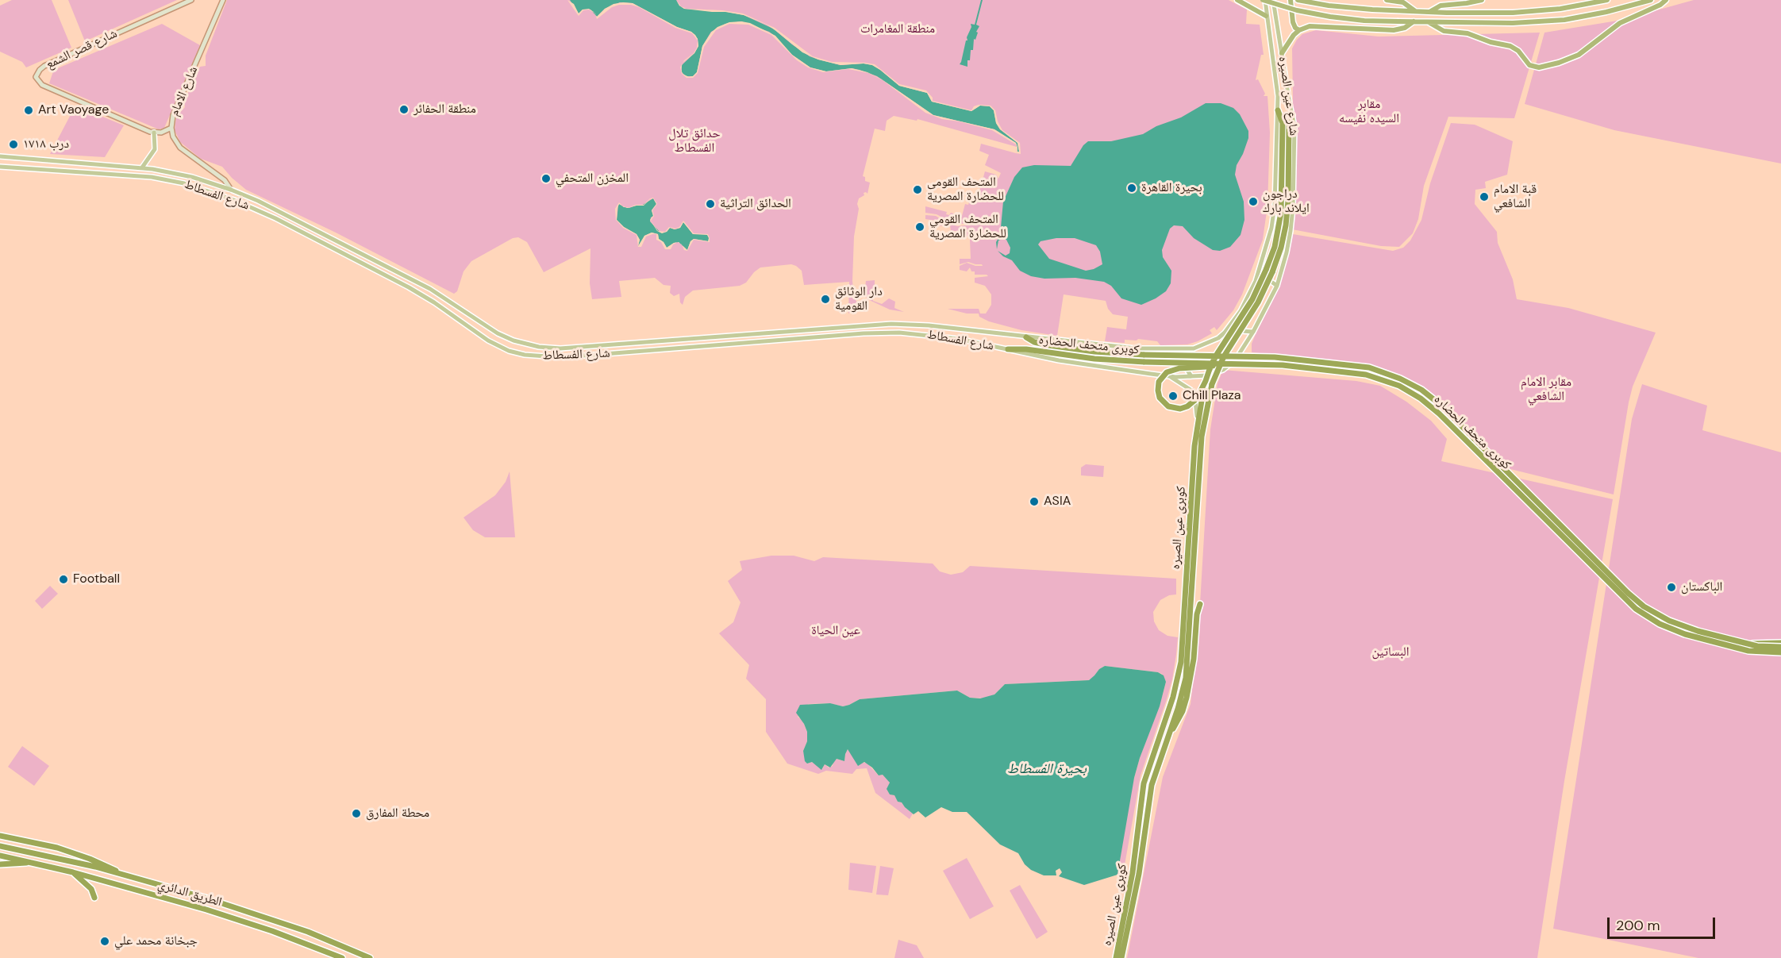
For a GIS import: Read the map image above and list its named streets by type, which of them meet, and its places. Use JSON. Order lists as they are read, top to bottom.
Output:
{
  "streets": {
    "highway": ["كوبرى متحف الحضاره", "كوبرى عين الصيره", "الطريق الدائري"],
    "main road": [
      "شارع قصر الشمع",
      "شارع الامام",
      "شارع عين الصيره",
      "شارع الفسطاط"
    ]
  },
  "crossings": [
    ["شارع الامام", "شارع الفسطاط"],
    ["شارع عين الصيره", "شارع الفسطاط"],
    ["شارع عين الصيره", "كوبرى عين الصيره"],
    ["شارع الفسطاط", "كوبرى متحف الحضاره"]
  ],
  "water": ["بحيرة الفسطاط"],
  "parks": [
    "منطقة المغامرات",
    "مقابر السيده نفيسه",
    "حدائق تلال الفسطاط",
    "مقابر الامام الشافعي",
    "عين الحياة",
    "البساتين"
  ],
  "places": [
    "منطقة الحفائر",
    "Art Vaoyage",
    "درب ١٧١٨",
    "المخزن المتحفي",
    "بحيرة القاهرة",
    "المتحف القومى للحضارة المصرية",
    "قبة الامام الشافعي",
    "دراجون ايلاند بارك",
    "الحدائق التراثية",
    "المتحف القومي للحضارة المصرية",
    "دار الوثائق القومية",
    "Chill Plaza",
    "ASIA",
    "Football",
    "الباكستان",
    "محطة المفارق",
    "جبخانة محمد علي"
  ],
  "scale_bar": "200 m"
}
